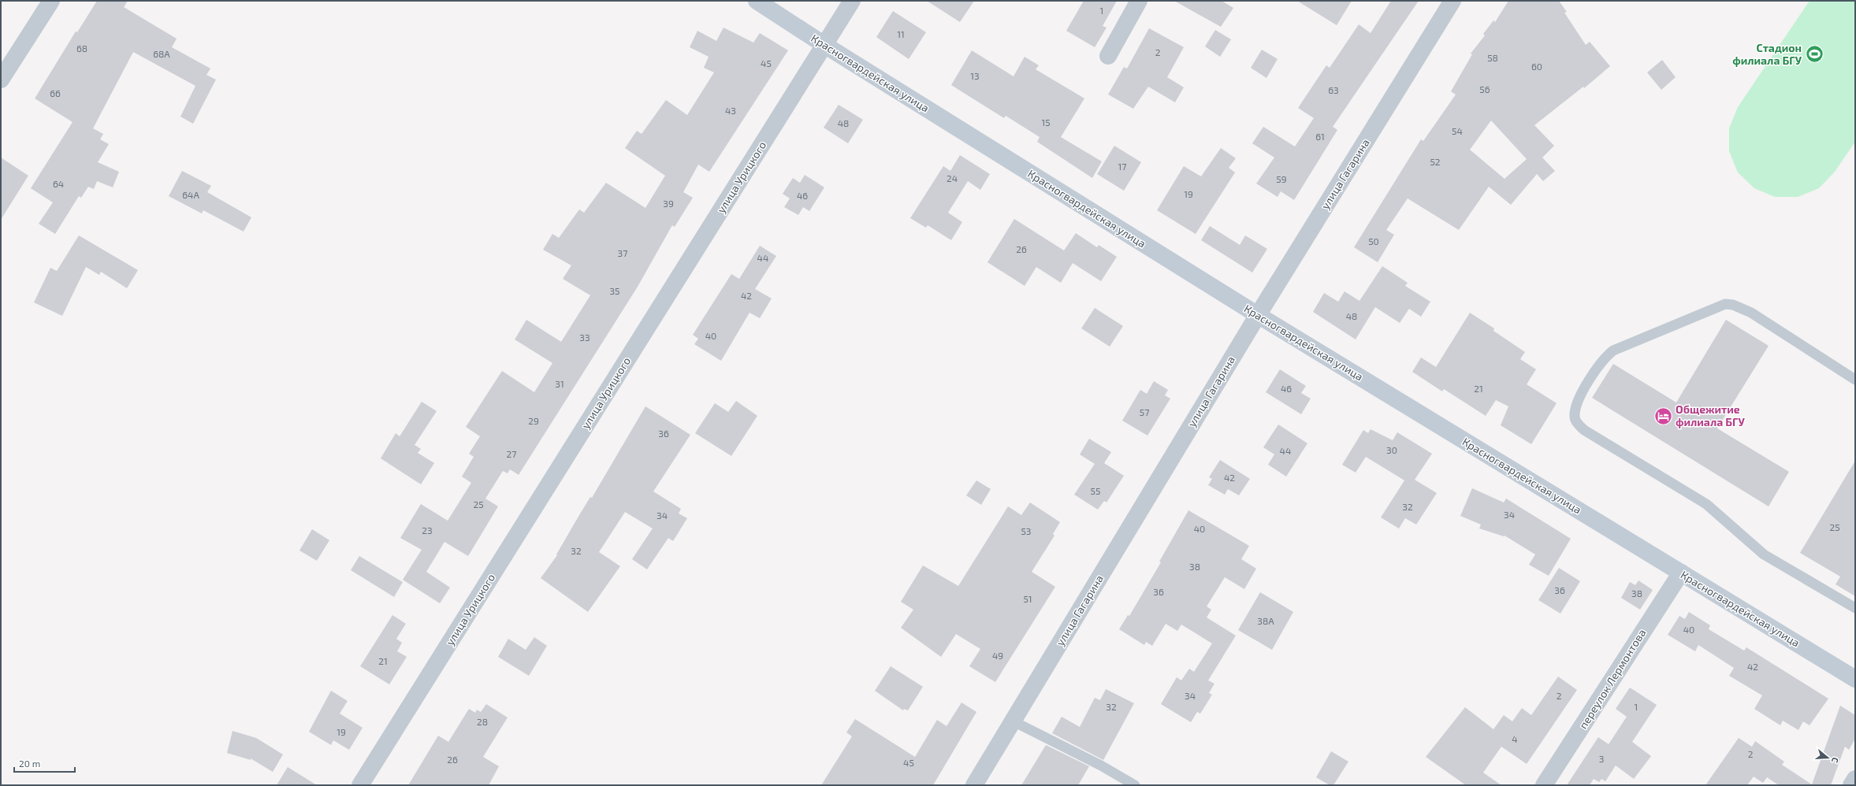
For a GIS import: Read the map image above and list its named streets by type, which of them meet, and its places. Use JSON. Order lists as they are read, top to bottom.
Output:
{
  "streets": {
    "main road": ["Красногвардейская улица"],
    "street": ["улица Гагарина", "улица Урицкого", "переулок Лермонтова"]
  },
  "crossings": [
    ["Красногвардейская улица", "улица Гагарина"],
    ["Красногвардейская улица", "улица Урицкого"],
    ["Красногвардейская улица", "переулок Лермонтова"]
  ],
  "places": {
    "sports": ["Стадион филиала БГУ"],
    "hotel": ["Общежитие филиала БГУ"]
  },
  "house_numbers": [
    "1",
    "11",
    "68",
    "2",
    "68А",
    "58",
    "45",
    "60",
    "13",
    "56",
    "63",
    "66",
    "43",
    "15",
    "48",
    "54",
    "61",
    "52",
    "17",
    "24",
    "59",
    "64",
    "19",
    "64А",
    "46",
    "39",
    "50",
    "26",
    "37",
    "44",
    "35",
    "42",
    "48",
    "40",
    "33",
    "31",
    "46",
    "21",
    "57",
    "29",
    "36",
    "30",
    "44",
    "27",
    "42",
    "55",
    "25",
    "32",
    "34",
    "34",
    "25",
    "40",
    "23",
    "53",
    "32",
    "38",
    "36",
    "36",
    "38",
    "51",
    "38А",
    "40",
    "49",
    "21",
    "42",
    "34",
    "2",
    "32",
    "1",
    "28",
    "19",
    "4",
    "2",
    "3",
    "26",
    "45"
  ],
  "scale_bar": "20 m",
  "north": "right"
}
